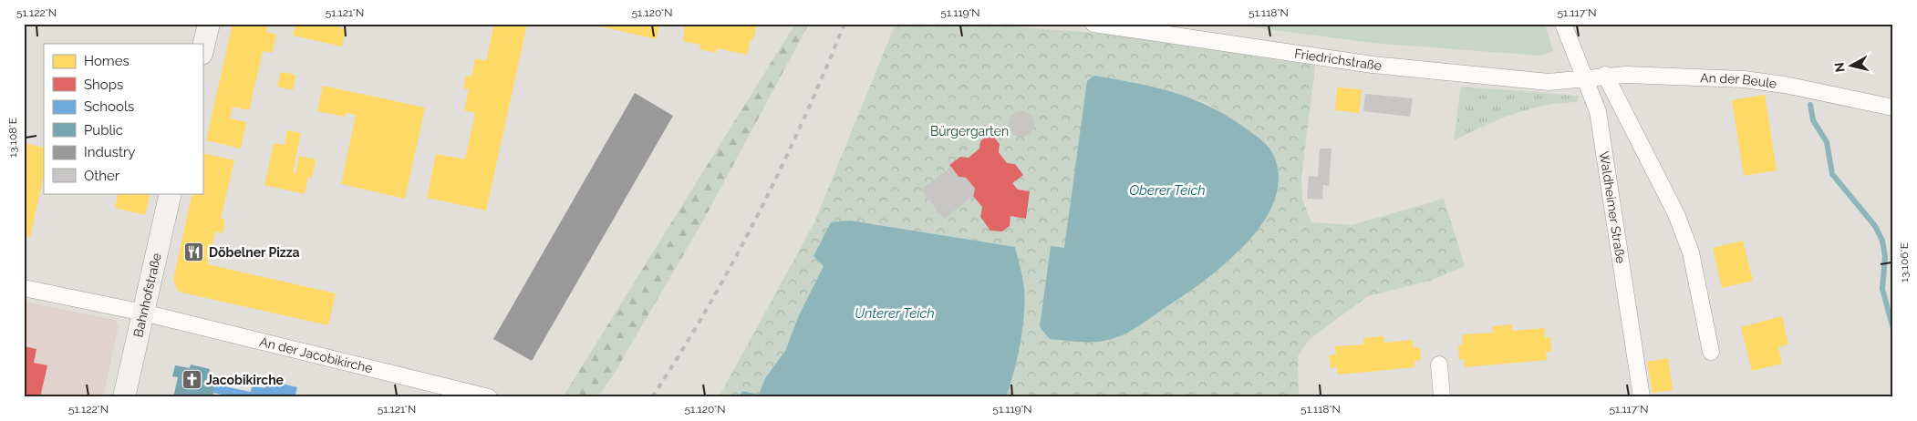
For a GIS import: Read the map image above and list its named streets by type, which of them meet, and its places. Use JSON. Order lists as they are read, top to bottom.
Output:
{
  "streets": {
    "main road": ["Bahnhofstraße"],
    "street": [
      "Friedrichstraße",
      "An der Beule",
      "Waldheimer Straße",
      "An der Jacobikirche"
    ]
  },
  "crossings": [
    ["Friedrichstraße", "An der Beule"],
    ["Friedrichstraße", "Waldheimer Straße"],
    ["An der Beule", "Waldheimer Straße"],
    ["Bahnhofstraße", "An der Jacobikirche"]
  ],
  "water": ["Oberer Teich", "Unterer Teich"],
  "parks": ["Bürgergarten"],
  "places": {
    "restaurant": ["Döbelner Pizza"],
    "church": ["Jacobikirche"]
  },
  "legend": [
    "Homes",
    "Shops",
    "Schools",
    "Public",
    "Industry",
    "Other"
  ],
  "north": "left",
  "coordinates": [
    "51.122°N",
    "51.121°N",
    "51.120°N",
    "51.119°N",
    "51.118°N",
    "51.117°N",
    "13.108°E",
    "13.106°E"
  ]
}
